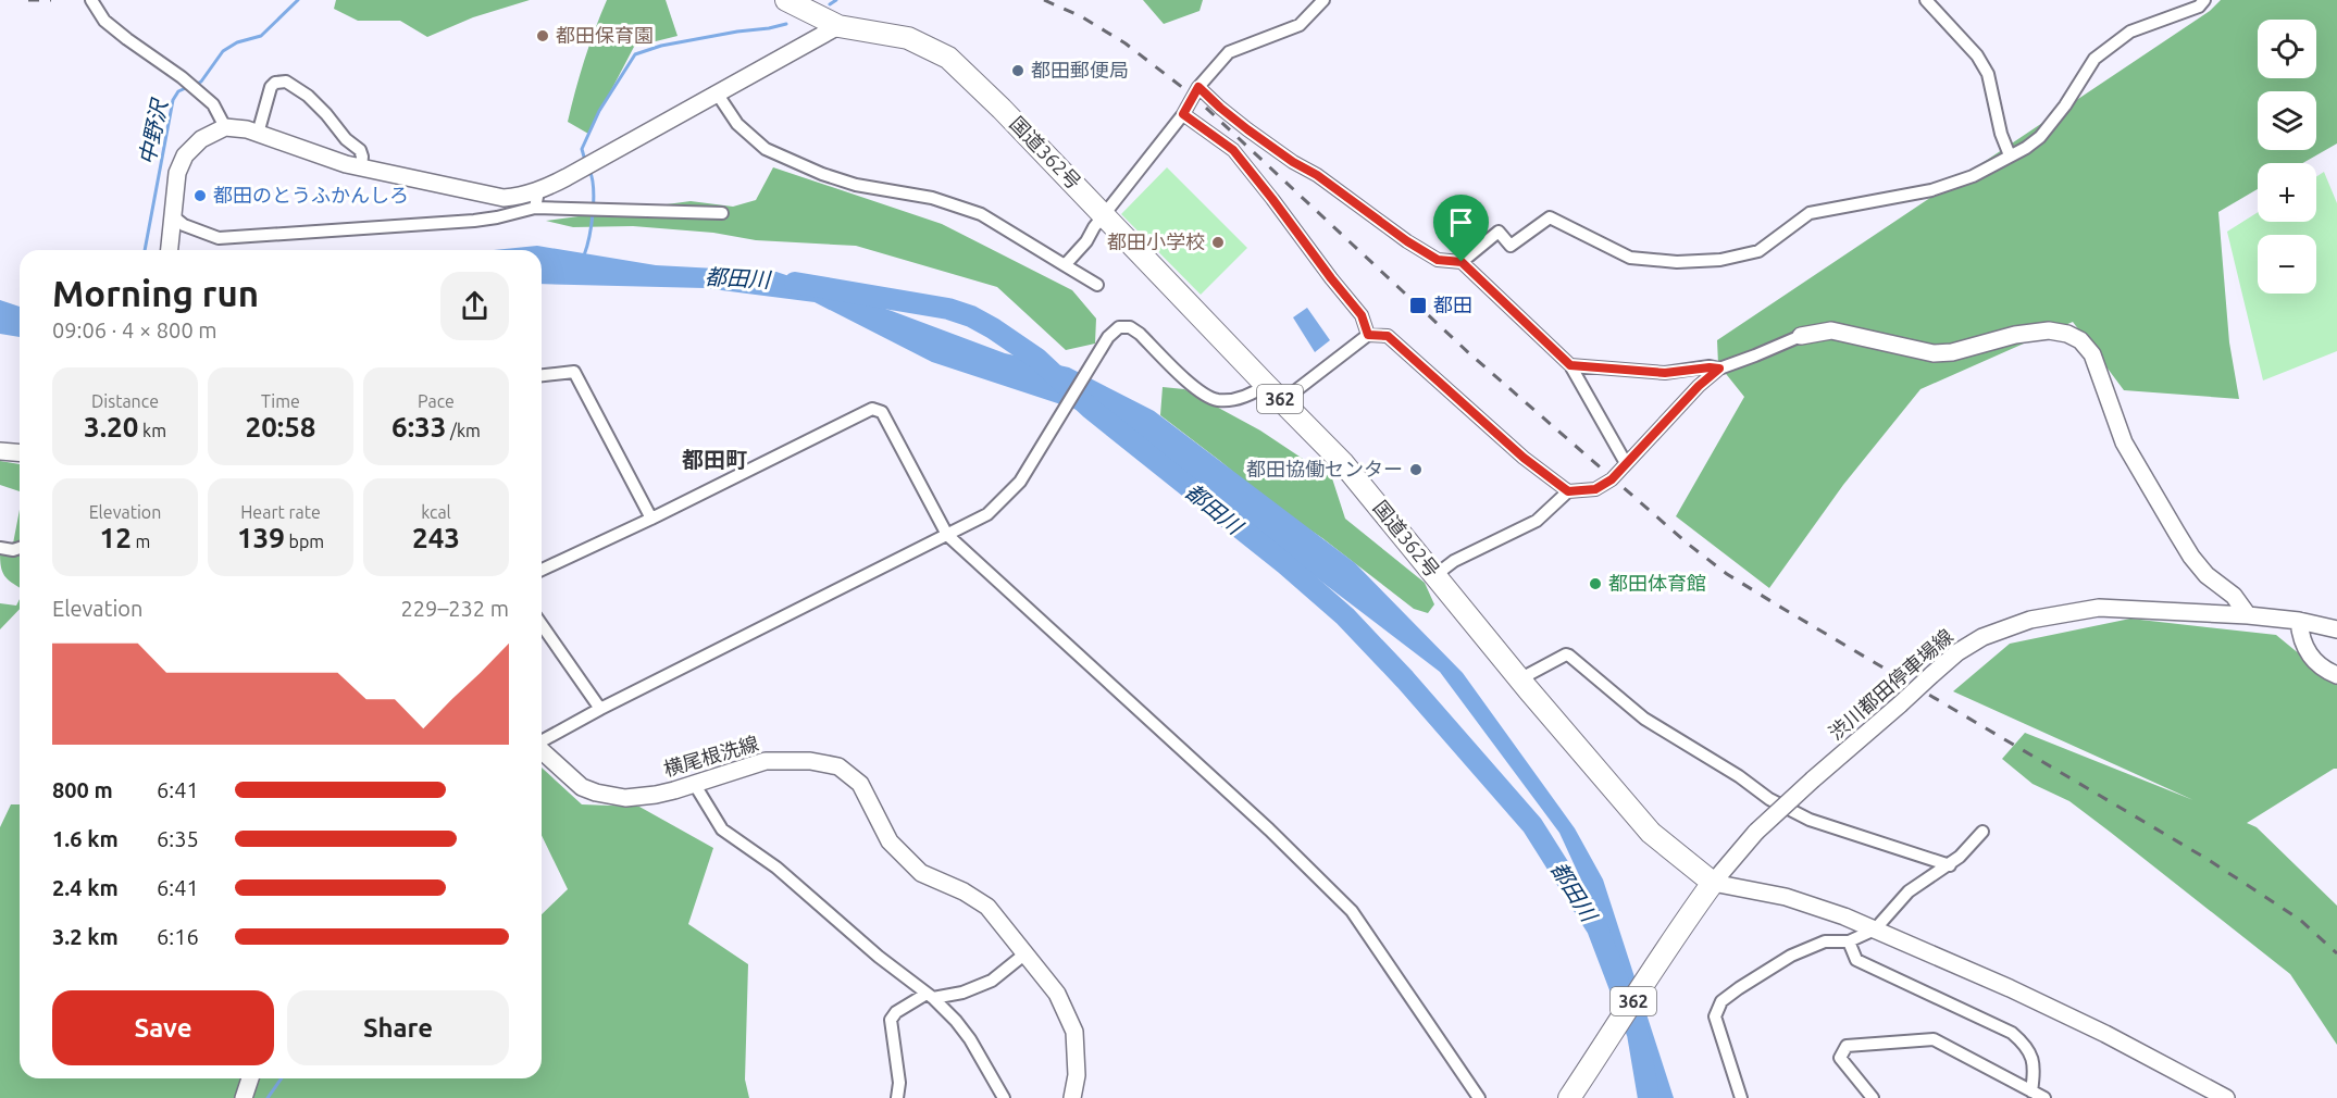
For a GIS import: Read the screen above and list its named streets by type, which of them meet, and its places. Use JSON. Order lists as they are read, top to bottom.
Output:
{
  "streets": {
    "highway": ["国道362号", "362"],
    "street": ["渋川都田停車場線", "横尾根洗線"]
  },
  "crossings": [
    ["国道362号", "362"],
    ["国道362号", "渋川都田停車場線"],
    ["362", "渋川都田停車場線"]
  ],
  "districts": ["都田町"],
  "water": ["中野沢", "都田川"],
  "places": {
    "other": [
      "都田保育園",
      "都田郵便局",
      "都田のとうふかんしろ",
      "都田小学校",
      "都田協働センター",
      "都田体育館"
    ],
    "transit": ["都田"]
  },
  "page": {
    "map_buttons": ["+", "−"],
    "heading": ["Morning run", "09:06 · 4 × 800 m"],
    "stats": [
      ["Distance", "3.20 km"],
      ["Time", "20:58"],
      ["Pace", "6:33 /km"],
      ["Elevation", "12 m"],
      ["Heart rate", "139 bpm"],
      ["kcal", "243"]
    ],
    "chart": ["Elevation", "229–232 m"],
    "list": [
      {
        "name": "800 m",
        "note": "6:41"
      },
      {
        "name": "1.6 km",
        "note": "6:35"
      },
      {
        "name": "2.4 km",
        "note": "6:41"
      },
      {
        "name": "3.2 km",
        "note": "6:16"
      }
    ],
    "buttons": ["Save", "Share"]
  }
}
